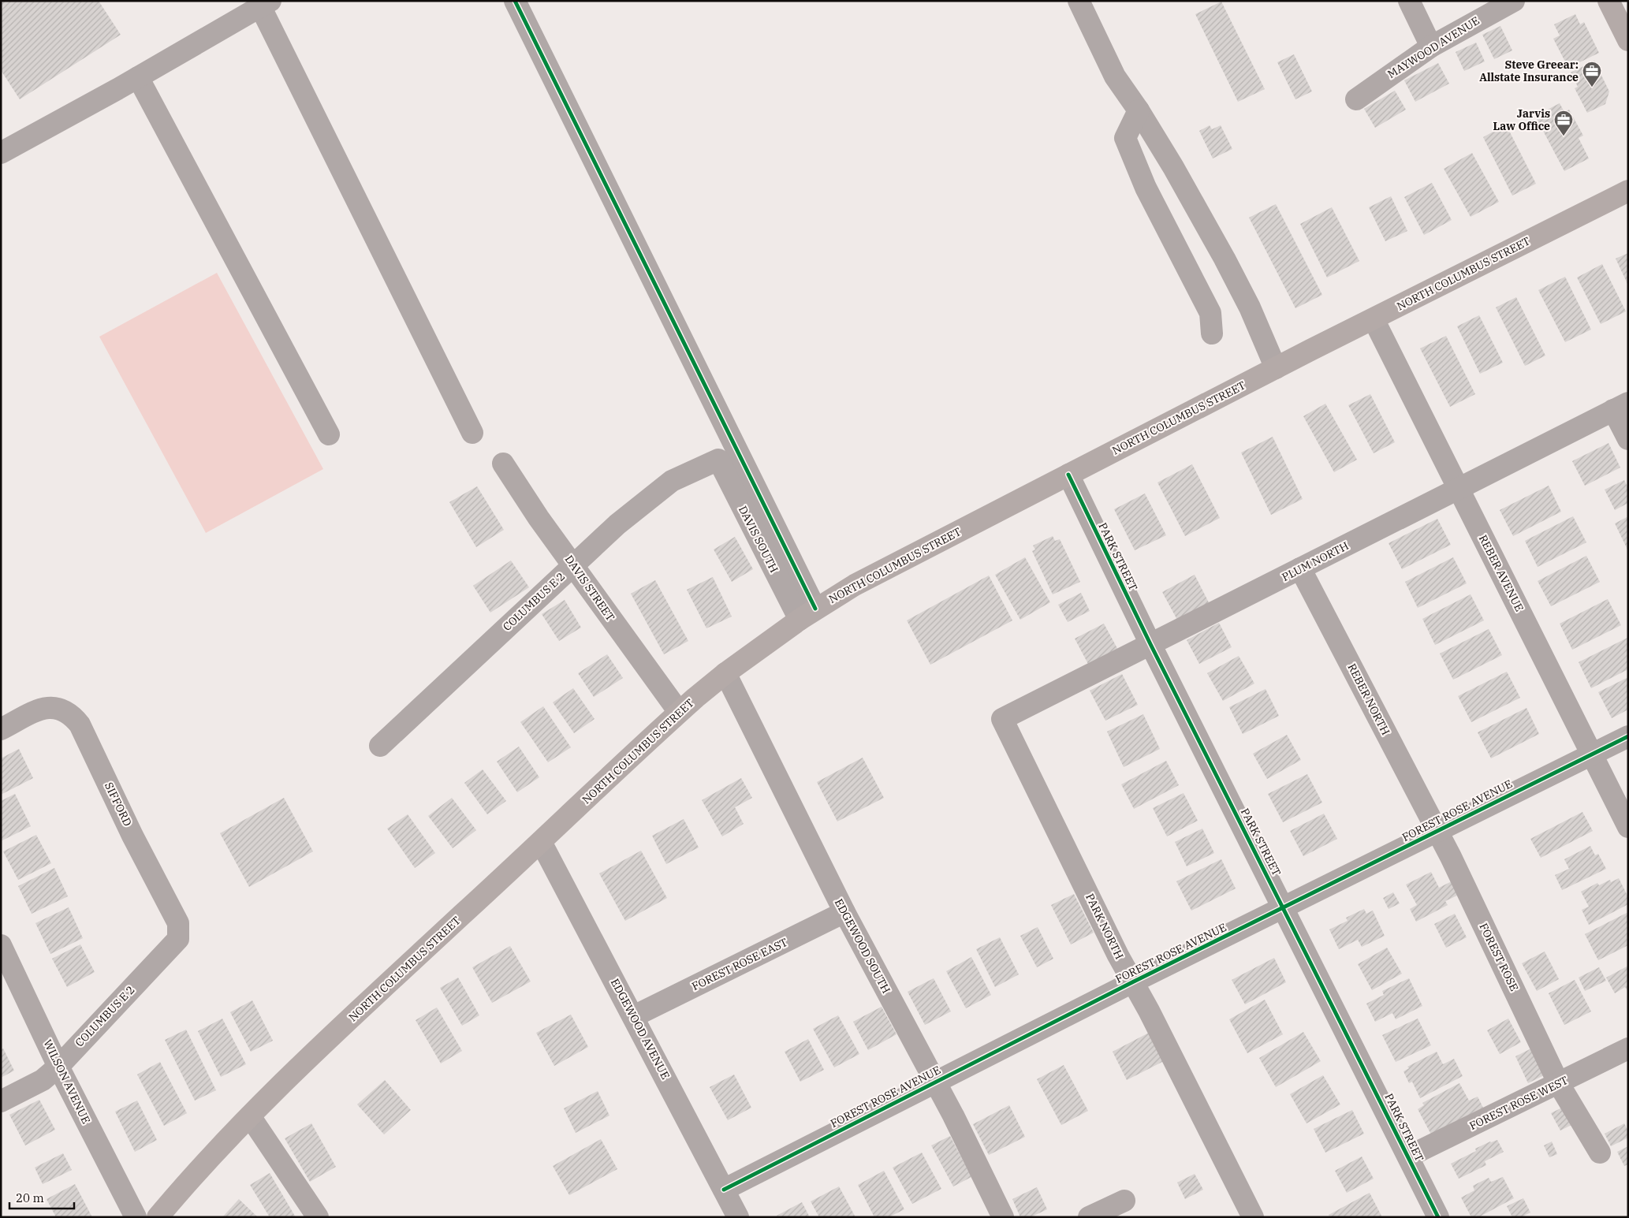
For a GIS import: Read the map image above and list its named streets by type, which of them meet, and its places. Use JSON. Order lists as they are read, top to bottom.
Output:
{
  "streets": {
    "main road": ["NORTH COLUMBUS STREET"],
    "street": [
      "MAYWOOD AVENUE",
      "DAVIS SOUTH",
      "PARK STREET",
      "PLUM NORTH",
      "REBER AVENUE",
      "DAVIS STREET",
      "COLUMBUS E 2",
      "REBER NORTH",
      "SIFFORD",
      "FOREST ROSE AVENUE",
      "PARK NORTH",
      "EDGEWOOD SOUTH",
      "FOREST ROSE",
      "FOREST ROSE EAST",
      "EDGEWOOD AVENUE",
      "WILSON AVENUE",
      "FOREST ROSE WEST"
    ]
  },
  "crossings": [
    ["NORTH COLUMBUS STREET", "DAVIS SOUTH"],
    ["NORTH COLUMBUS STREET", "PARK STREET"],
    ["NORTH COLUMBUS STREET", "REBER AVENUE"],
    ["NORTH COLUMBUS STREET", "DAVIS STREET"],
    ["NORTH COLUMBUS STREET", "EDGEWOOD SOUTH"],
    ["NORTH COLUMBUS STREET", "EDGEWOOD AVENUE"],
    ["DAVIS SOUTH", "COLUMBUS E 2"],
    ["PARK STREET", "PLUM NORTH"],
    ["PARK STREET", "FOREST ROSE AVENUE"],
    ["PARK STREET", "FOREST ROSE WEST"],
    ["PLUM NORTH", "REBER AVENUE"],
    ["PLUM NORTH", "REBER NORTH"],
    ["PLUM NORTH", "PARK NORTH"],
    ["REBER AVENUE", "FOREST ROSE AVENUE"],
    ["DAVIS STREET", "COLUMBUS E 2"],
    ["COLUMBUS E 2", "SIFFORD"],
    ["COLUMBUS E 2", "WILSON AVENUE"],
    ["REBER NORTH", "FOREST ROSE AVENUE"],
    ["REBER NORTH", "FOREST ROSE"],
    ["FOREST ROSE AVENUE", "PARK NORTH"],
    ["FOREST ROSE AVENUE", "EDGEWOOD SOUTH"],
    ["FOREST ROSE AVENUE", "FOREST ROSE"],
    ["FOREST ROSE AVENUE", "EDGEWOOD AVENUE"],
    ["EDGEWOOD SOUTH", "FOREST ROSE EAST"],
    ["FOREST ROSE", "FOREST ROSE WEST"],
    ["FOREST ROSE EAST", "EDGEWOOD AVENUE"]
  ],
  "places": {
    "office": ["Steve Greear: Allstate Insurance", "Jarvis Law Office"]
  },
  "scale_bar": "20 m"
}
